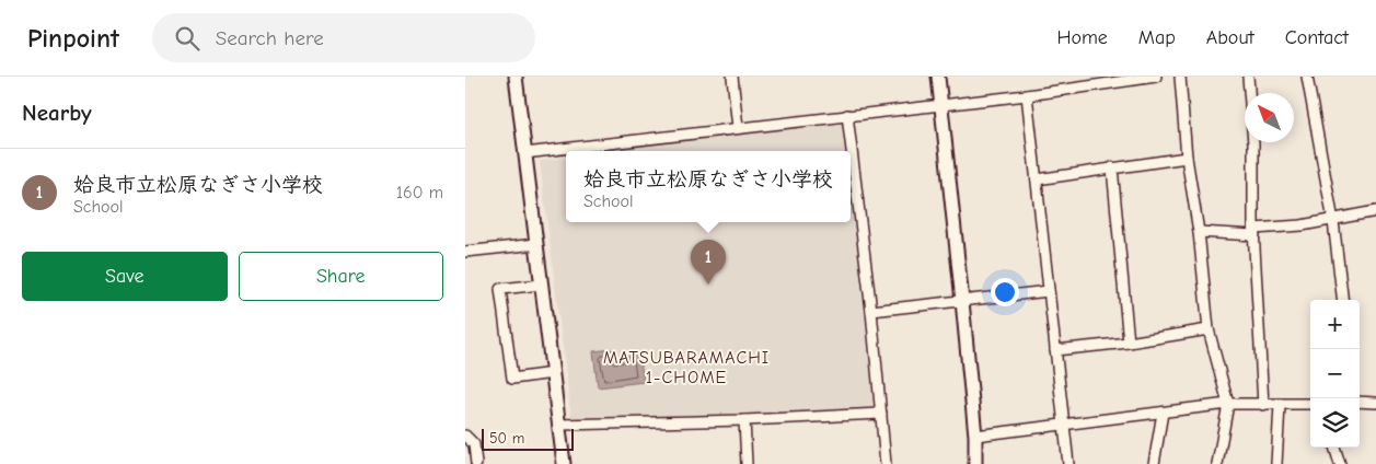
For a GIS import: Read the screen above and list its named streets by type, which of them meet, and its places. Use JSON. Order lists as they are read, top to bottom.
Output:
{
  "districts": ["MATSUBARAMACHI 1-CHOME"],
  "scale_bar": "50 m",
  "north": "top left",
  "page": {
    "header": "Pinpoint",
    "search": "Search here",
    "nav": [
      "Home",
      "Map",
      "About",
      "Contact"
    ],
    "heading": "Nearby",
    "list": [
      {
        "mark": "1",
        "name": "姶良市立松原なぎさ小学校",
        "note": "School",
        "value": "160 m"
      }
    ],
    "popup": ["姶良市立松原なぎさ小学校", "School"],
    "buttons": ["Save", "Share"],
    "pins": "1",
    "map_buttons": ["+", "−"],
    "scale": "50 m"
  }
}
